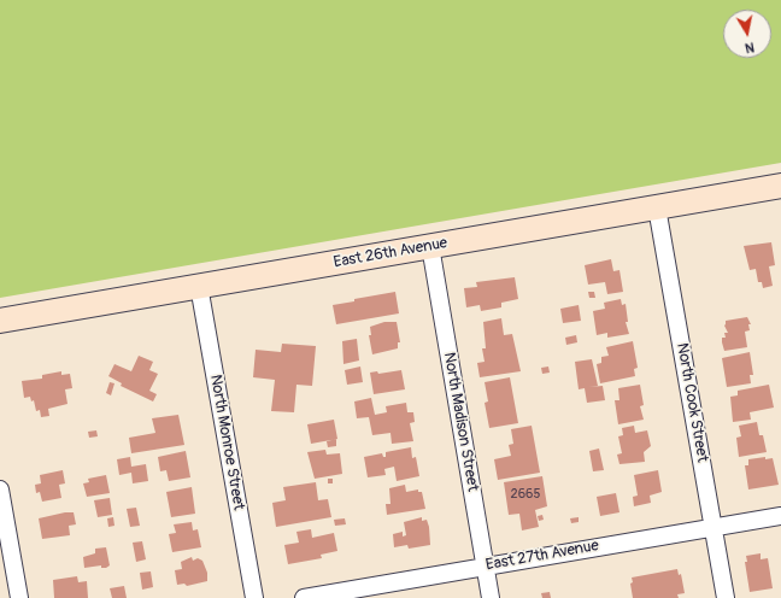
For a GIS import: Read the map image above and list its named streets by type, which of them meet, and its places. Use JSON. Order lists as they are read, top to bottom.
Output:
{
  "streets": {
    "street": [
      "East 26th Avenue",
      "North Cook Street",
      "North Madison Street",
      "North Monroe Street",
      "East 27th Avenue"
    ]
  },
  "crossings": [
    ["East 26th Avenue", "North Cook Street"],
    ["East 26th Avenue", "North Madison Street"],
    ["East 26th Avenue", "North Monroe Street"],
    ["North Cook Street", "East 27th Avenue"],
    ["North Madison Street", "East 27th Avenue"]
  ],
  "house_numbers": ["2665"],
  "north": "bottom"
}
